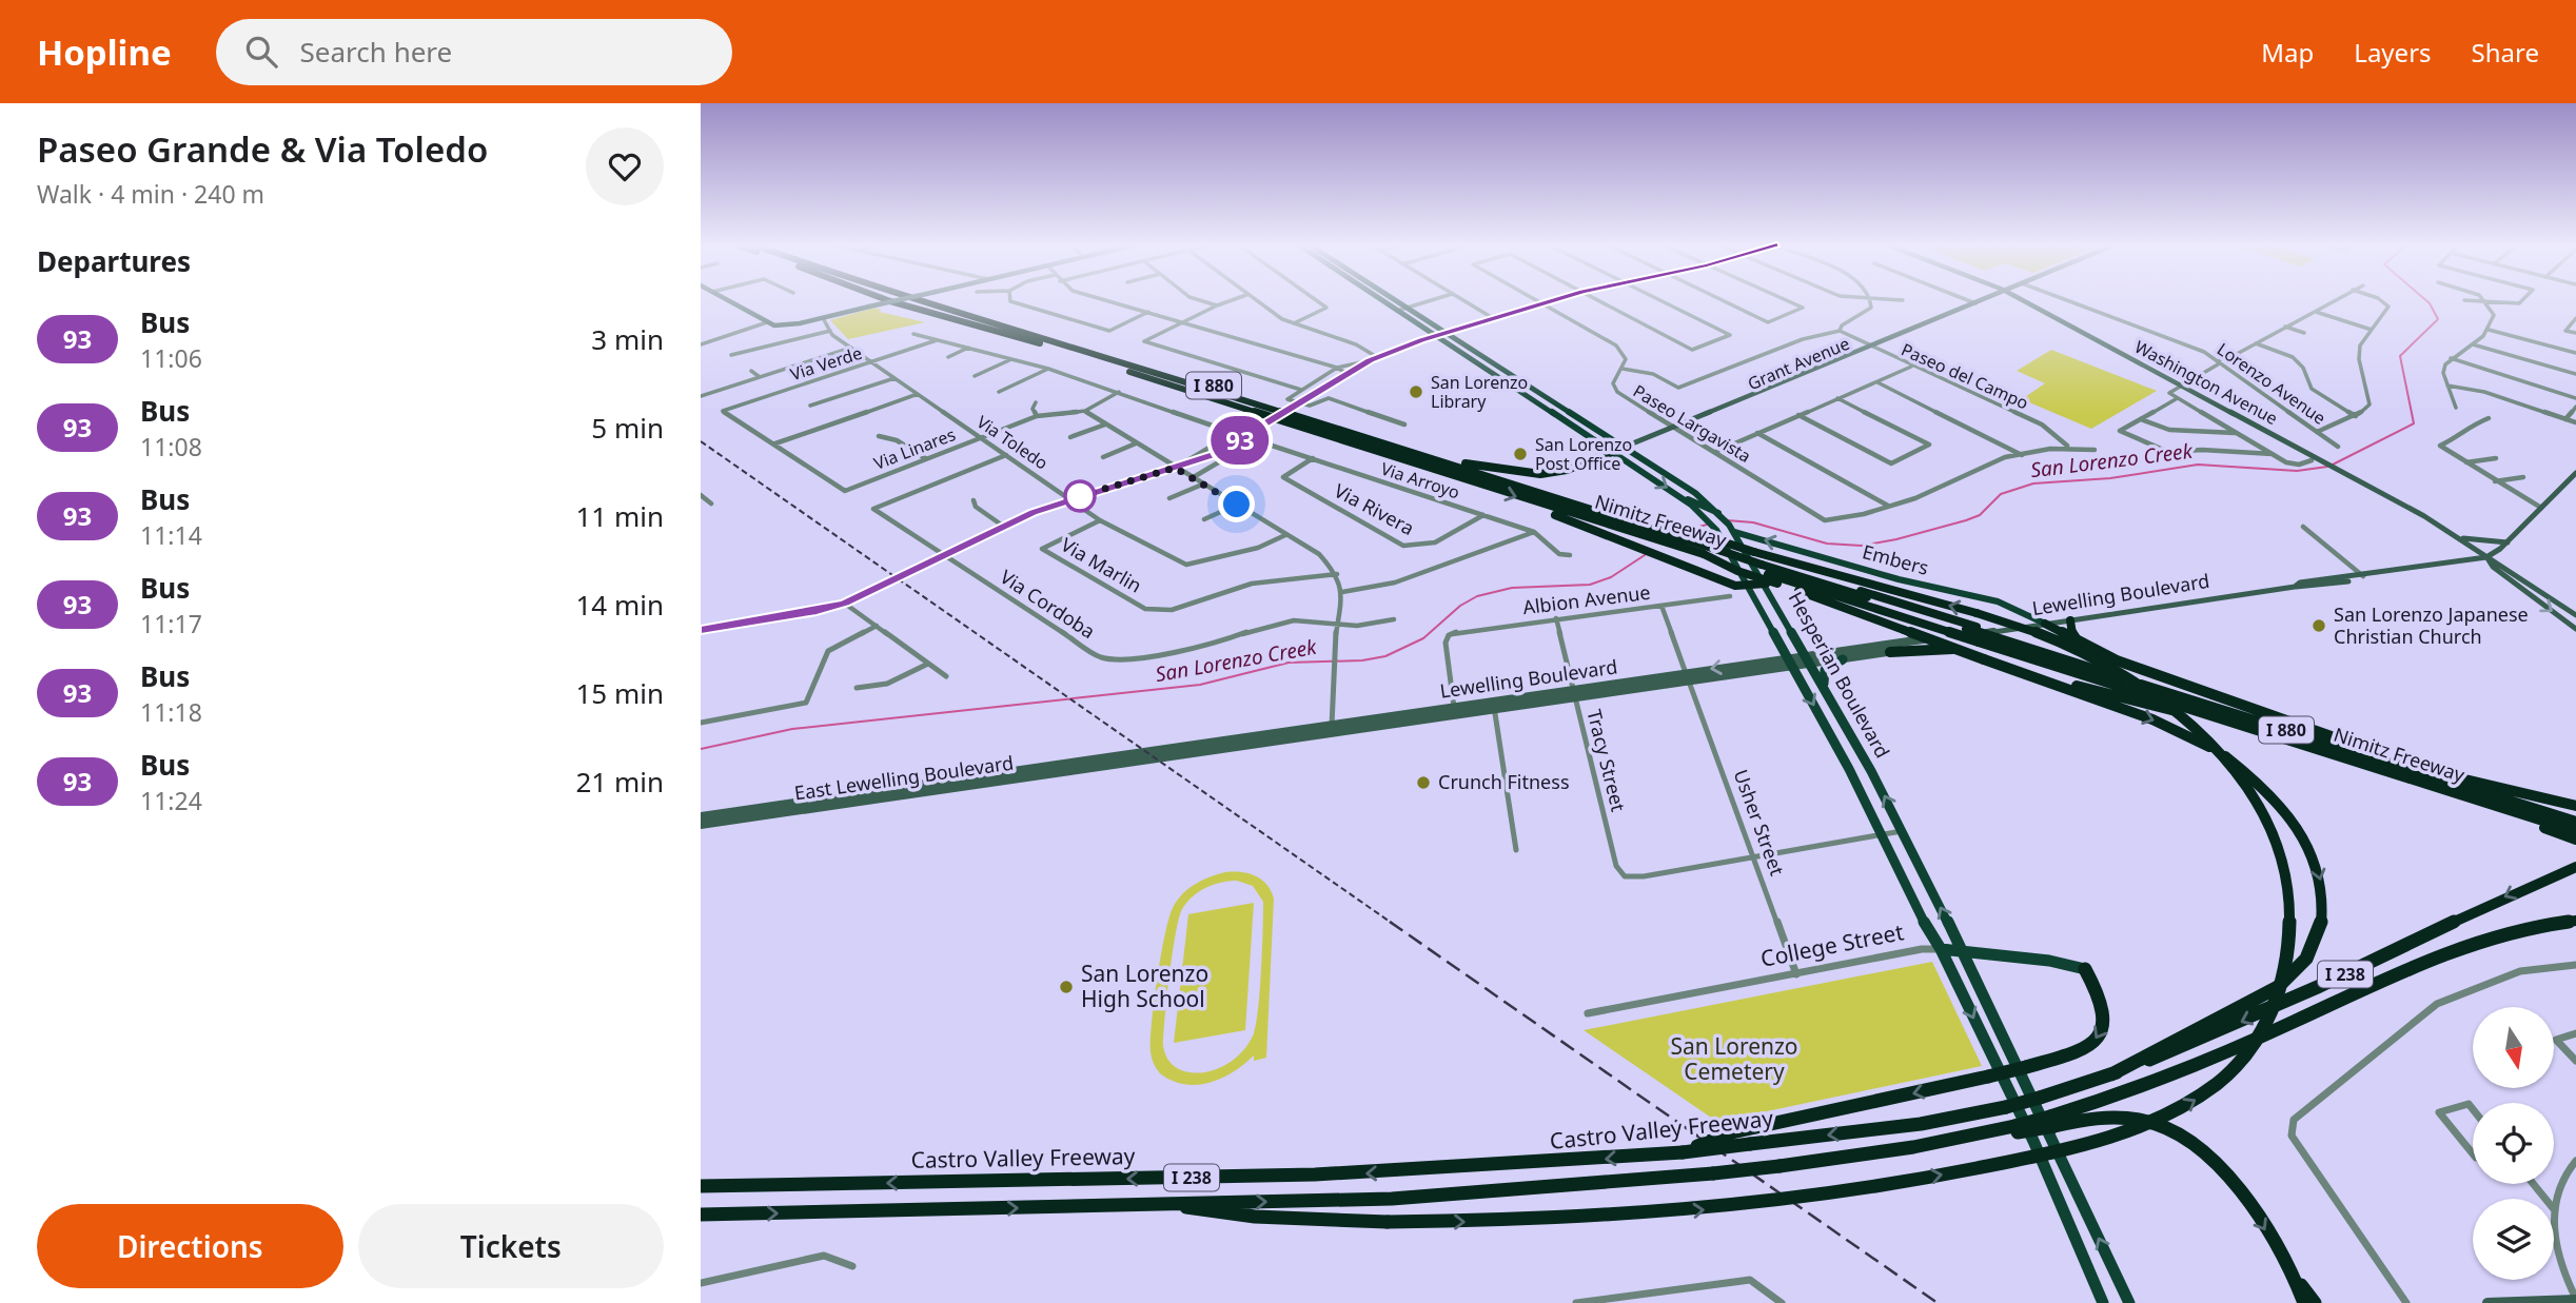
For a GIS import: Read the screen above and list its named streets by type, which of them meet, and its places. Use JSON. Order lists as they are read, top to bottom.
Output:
{
  "streets": {
    "highway": [
      "I 880",
      "Nimitz Freeway",
      "I 238",
      "Castro Valley Freeway"
    ],
    "main road": [
      "Grant Avenue",
      "Washington Avenue",
      "Embers",
      "Lewelling Boulevard",
      "Hesperian Boulevard",
      "East Lewelling Boulevard",
      "College Street"
    ],
    "street": [
      "Via Verde",
      "Paseo del Campo",
      "Lorenzo Avenue",
      "Paseo Largavista",
      "Via Toledo",
      "Via Linares",
      "Via Arroyo",
      "Via Rivera",
      "Via Marlin",
      "Albion Avenue",
      "Via Cordoba",
      "Tracy Street",
      "Usher Street"
    ]
  },
  "crossings": [
    ["Via Verde", "Via Toledo"],
    ["Via Verde", "Via Linares"],
    ["Grant Avenue", "Paseo del Campo"],
    ["Grant Avenue", "Paseo Largavista"],
    ["Grant Avenue", "Hesperian Boulevard"],
    ["Washington Avenue", "Lewelling Boulevard"],
    ["I 880", "Nimitz Freeway"],
    ["Via Toledo", "Via Linares"],
    ["Via Toledo", "Via Marlin"],
    ["Via Toledo", "Via Cordoba"],
    ["Via Arroyo", "Via Rivera"],
    ["Nimitz Freeway", "Lewelling Boulevard"],
    ["Nimitz Freeway", "Hesperian Boulevard"],
    ["Embers", "Lewelling Boulevard"],
    ["Embers", "Hesperian Boulevard"],
    ["Lewelling Boulevard", "Albion Avenue"],
    ["Lewelling Boulevard", "Hesperian Boulevard"],
    ["Lewelling Boulevard", "Tracy Street"],
    ["Lewelling Boulevard", "East Lewelling Boulevard"],
    ["Lewelling Boulevard", "Usher Street"],
    ["Albion Avenue", "Tracy Street"],
    ["Albion Avenue", "Usher Street"],
    ["Hesperian Boulevard", "College Street"],
    ["Tracy Street", "Usher Street"],
    ["Usher Street", "College Street"]
  ],
  "one_way": ["Embers"],
  "water": ["San Lorenzo Creek"],
  "parks": ["San Lorenzo Cemetery"],
  "places": [
    "San Lorenzo Library",
    "San Lorenzo Post Office",
    "San Lorenzo Japanese Christian Church",
    "Crunch Fitness",
    "San Lorenzo High School"
  ],
  "lines": ["bus line 93"],
  "north": "bottom",
  "page": {
    "header": "Hopline",
    "search": "Search here",
    "nav": ["Map", "Layers", "Share"],
    "heading": [
      ["Paseo Grande & Via Toledo", "Walk · 4 min · 240 m"],
      "Departures"
    ],
    "on_map": "93",
    "list": [
      {
        "mark": "93",
        "name": "Bus",
        "note": "11:06",
        "value": "3 min"
      },
      {
        "mark": "93",
        "name": "Bus",
        "note": "11:08",
        "value": "5 min"
      },
      {
        "mark": "93",
        "name": "Bus",
        "note": "11:14",
        "value": "11 min"
      },
      {
        "mark": "93",
        "name": "Bus",
        "note": "11:17",
        "value": "14 min"
      },
      {
        "mark": "93",
        "name": "Bus",
        "note": "11:18",
        "value": "15 min"
      },
      {
        "mark": "93",
        "name": "Bus",
        "note": "11:24",
        "value": "21 min"
      }
    ],
    "buttons": ["Directions", "Tickets"]
  }
}
